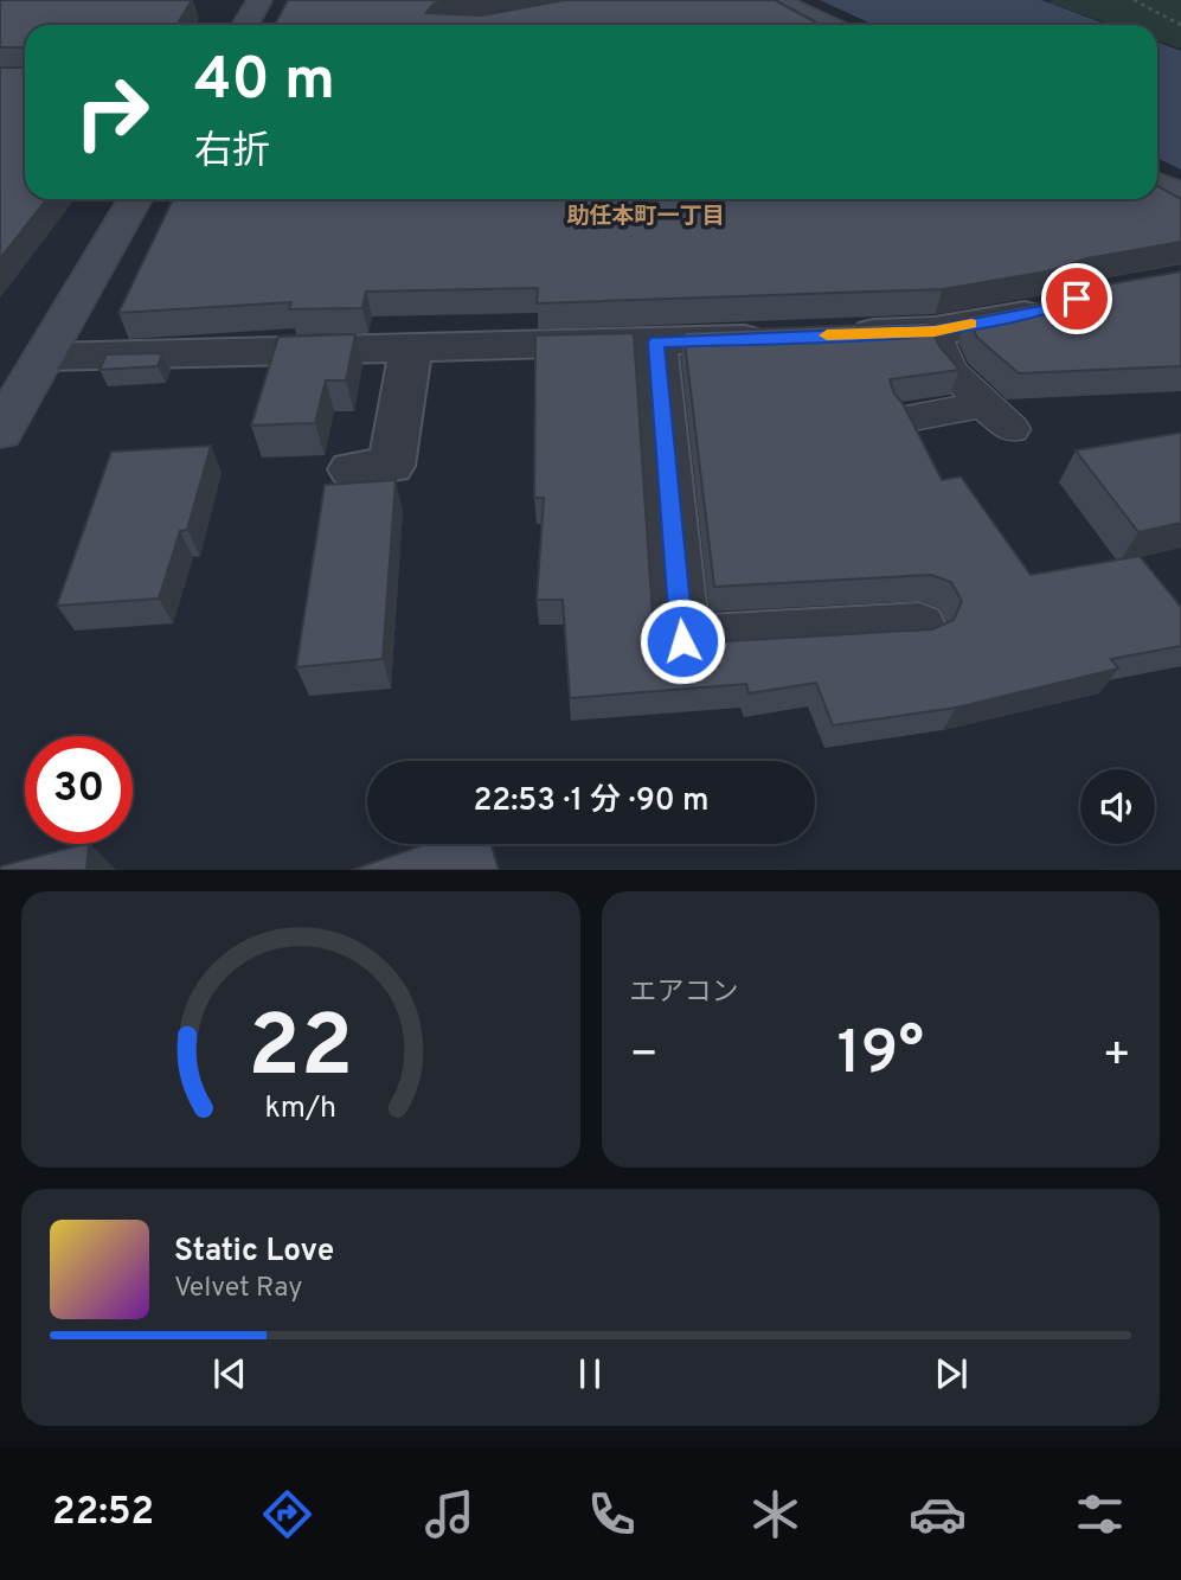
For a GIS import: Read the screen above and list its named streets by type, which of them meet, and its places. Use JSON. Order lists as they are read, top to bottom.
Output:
{
  "districts": ["助任本町一丁目"],
  "page": {
    "turn": ["40 m", "右折"],
    "limit": "30",
    "trip": "22:53 · 1 分 · 90 m",
    "tile": "エアコン",
    "heat": ["−", "19°", "+"],
    "song": ["Static Love", "Velvet Ray"],
    "tabs": "22:52",
    "gauge": ["22", "km/h"]
  }
}
